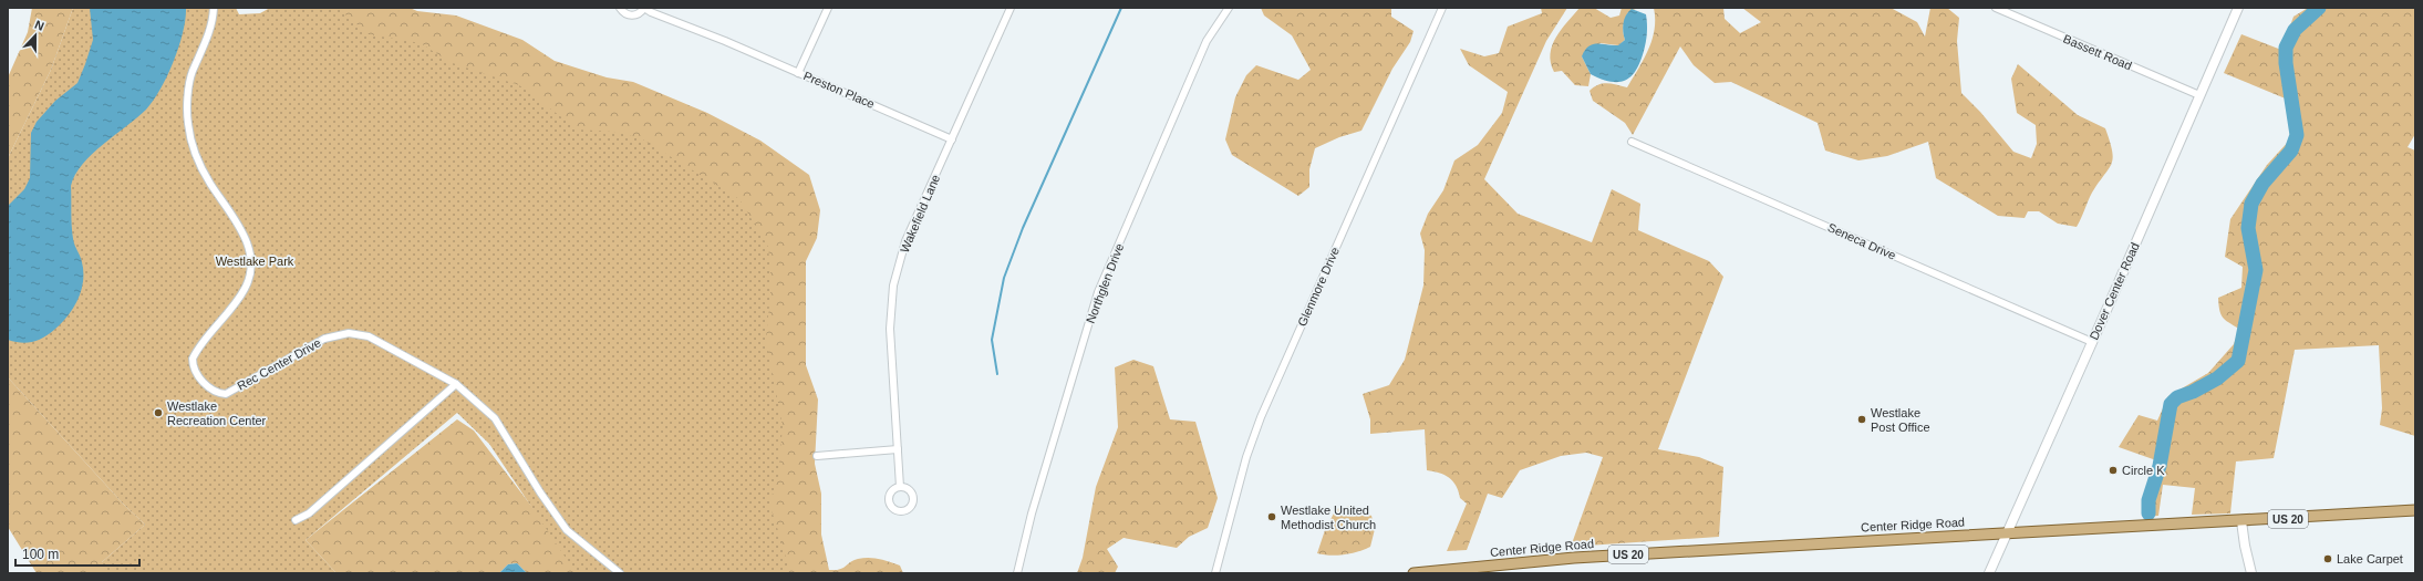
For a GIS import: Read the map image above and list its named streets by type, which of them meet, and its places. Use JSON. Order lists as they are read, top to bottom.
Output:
{
  "streets": {
    "main road": ["US 20", "Center Ridge Road"],
    "street": [
      "Bassett Road",
      "Preston Place",
      "Wakefield Lane",
      "Seneca Drive",
      "Northglen Drive",
      "Glenmore Drive",
      "Dover Center Road",
      "Rec Center Drive"
    ]
  },
  "crossings": [
    ["Bassett Road", "Dover Center Road"],
    ["Preston Place", "Wakefield Lane"],
    ["Seneca Drive", "Dover Center Road"],
    ["Dover Center Road", "Center Ridge Road"]
  ],
  "parks": ["Westlake Park"],
  "places": [
    "Westlake Recreation Center",
    "Westlake Post Office",
    "Circle K",
    "Westlake United Methodist Church",
    "Lake Carpet"
  ],
  "scale_bar": "100 m",
  "north": "top"
}
